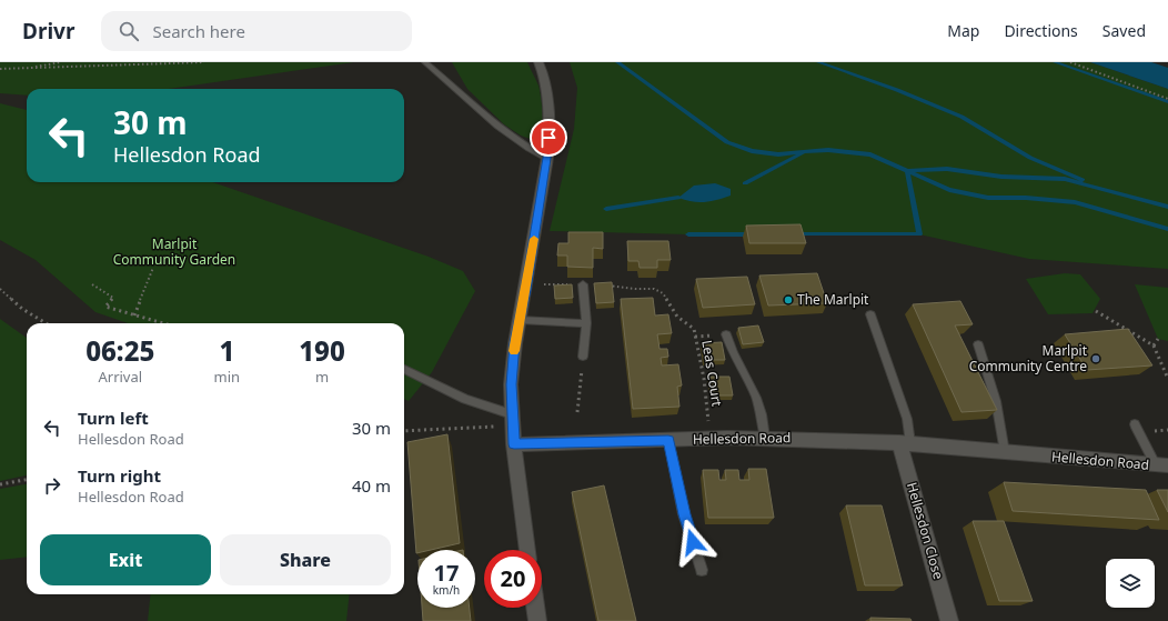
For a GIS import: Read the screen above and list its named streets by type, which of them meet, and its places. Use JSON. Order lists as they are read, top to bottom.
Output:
{
  "streets": {
    "street": ["Hellesdon Road", "Hellesdon Close"],
    "path": ["Leas Court"]
  },
  "crossings": [
    ["Leas Court", "Hellesdon Road"],
    ["Hellesdon Road", "Hellesdon Close"]
  ],
  "parks": ["Marlpit Community Garden"],
  "places": ["The Marlpit", "Marlpit Community Centre"],
  "page": {
    "header": "Drivr",
    "search": "Search here",
    "nav": ["Map", "Directions", "Saved"],
    "turn": ["30 m", "Hellesdon Road"],
    "eta": [
      "06:25",
      "Arrival",
      "1",
      "min",
      "190",
      "m"
    ],
    "list": [
      {
        "name": "Turn left",
        "note": "Hellesdon Road",
        "value": "30 m"
      },
      {
        "name": "Turn right",
        "note": "Hellesdon Road",
        "value": "40 m"
      }
    ],
    "buttons": ["Exit", "Share"],
    "speed": "17 km/h",
    "limit": "20"
  }
}
